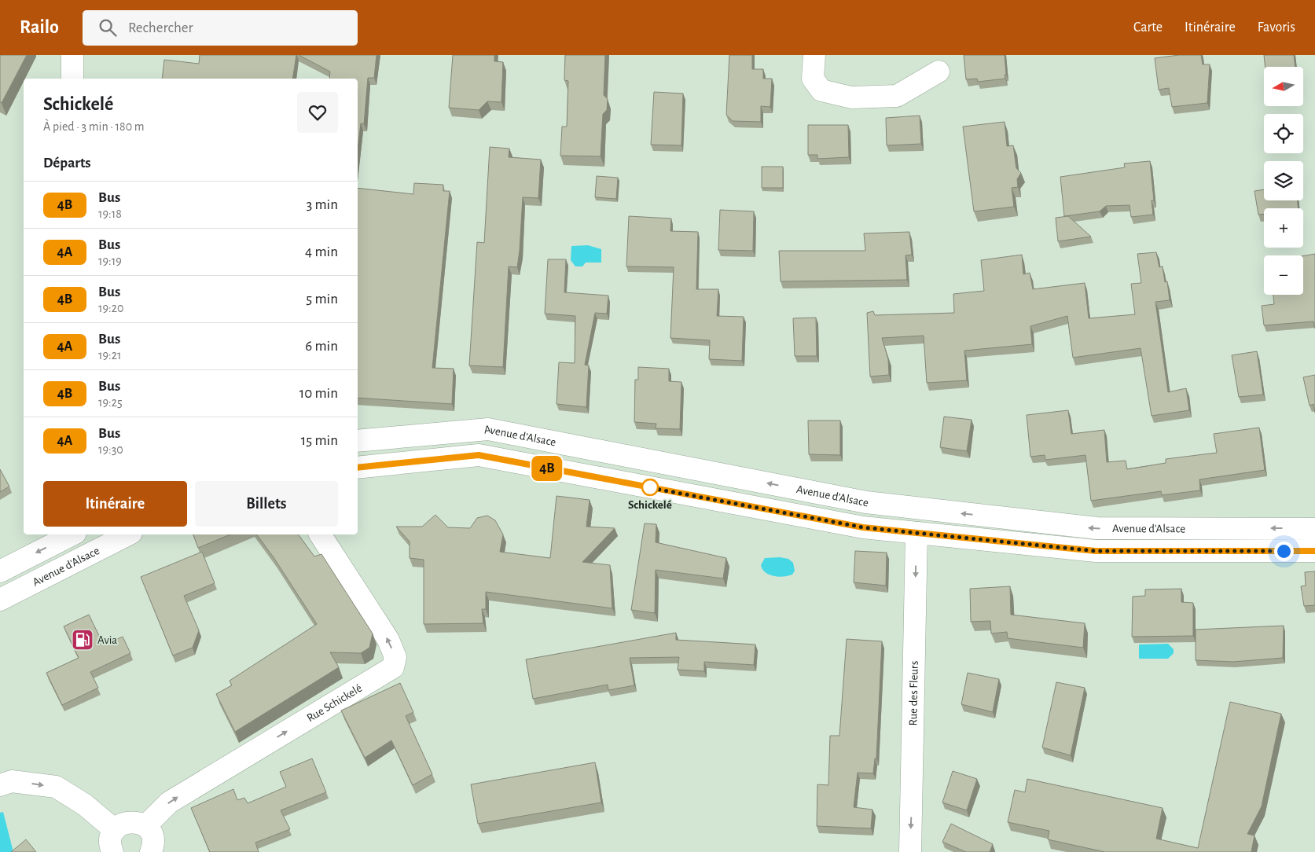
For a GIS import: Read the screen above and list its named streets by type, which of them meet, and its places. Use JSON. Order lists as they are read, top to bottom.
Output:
{
  "streets": {
    "main road": ["Avenue d'Alsace", "Rue des Fleurs", "Rue Schickelé"]
  },
  "crossings": [
    ["Avenue d'Alsace", "Rue des Fleurs"]
  ],
  "one_way": ["Rue des Fleurs"],
  "places": {
    "other": ["Schickelé"],
    "fuel station": ["Avia"]
  },
  "lines": ["bus line 4B"],
  "north": "left",
  "page": {
    "header": "Railo",
    "search": "Rechercher",
    "nav": ["Carte", "Itinéraire", "Favoris"],
    "on_map": "4B",
    "map_buttons": ["+", "−"],
    "heading": [
      ["Schickelé", "À pied · 3 min · 180 m"],
      "Départs"
    ],
    "list": [
      {
        "mark": "4B",
        "name": "Bus",
        "note": "19:18",
        "value": "3 min"
      },
      {
        "mark": "4A",
        "name": "Bus",
        "note": "19:19",
        "value": "4 min"
      },
      {
        "mark": "4B",
        "name": "Bus",
        "note": "19:20",
        "value": "5 min"
      },
      {
        "mark": "4A",
        "name": "Bus",
        "note": "19:21",
        "value": "6 min"
      },
      {
        "mark": "4B",
        "name": "Bus",
        "note": "19:25",
        "value": "10 min"
      },
      {
        "mark": "4A",
        "name": "Bus",
        "note": "19:30",
        "value": "15 min"
      }
    ],
    "buttons": ["Itinéraire", "Billets"]
  }
}
